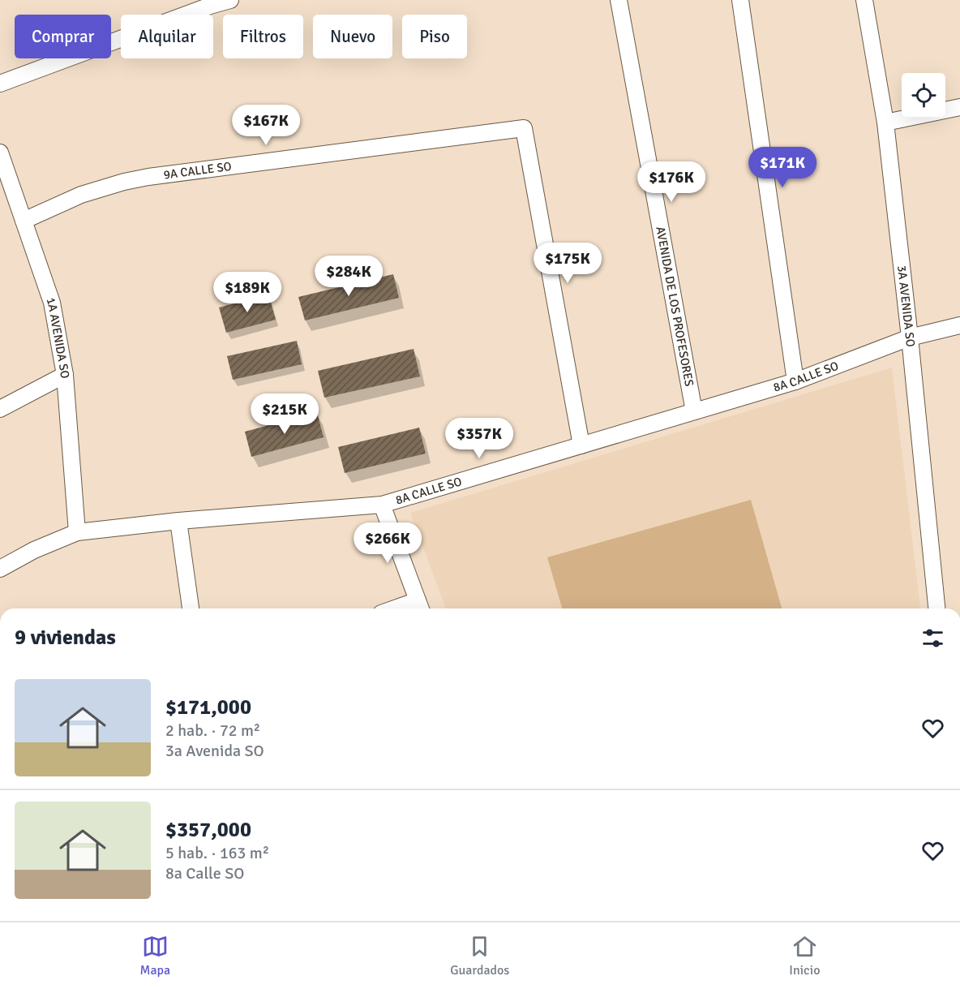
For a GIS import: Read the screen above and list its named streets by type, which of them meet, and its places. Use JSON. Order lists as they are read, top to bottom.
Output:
{
  "streets": {
    "street": [
      "9A CALLE SO",
      "3A AVENIDA SO",
      "AVENIDA DE LOS PROFESORES",
      "1A AVENIDA SO",
      "8A CALLE SO"
    ]
  },
  "crossings": [
    ["9A CALLE SO", "1A AVENIDA SO"],
    ["9A CALLE SO", "8A CALLE SO"],
    ["3A AVENIDA SO", "8A CALLE SO"],
    ["AVENIDA DE LOS PROFESORES", "8A CALLE SO"],
    ["1A AVENIDA SO", "8A CALLE SO"]
  ],
  "page": {
    "chip": [
      "Comprar",
      "Alquilar",
      "Filtros",
      "Nuevo",
      "Piso"
    ],
    "price": [
      "$167K",
      "$171K",
      "$176K",
      "$175K",
      "$284K",
      "$189K",
      "$215K",
      "$357K",
      "$266K"
    ],
    "heading": "9 viviendas",
    "list": [
      {
        "name": "$171,000",
        "note": "2 hab. · 72 m² · 3a Avenida SO"
      },
      {
        "name": "$357,000",
        "note": "5 hab. · 163 m² · 8a Calle SO"
      }
    ],
    "tabs": ["Mapa", "Guardados", "Inicio"]
  }
}
